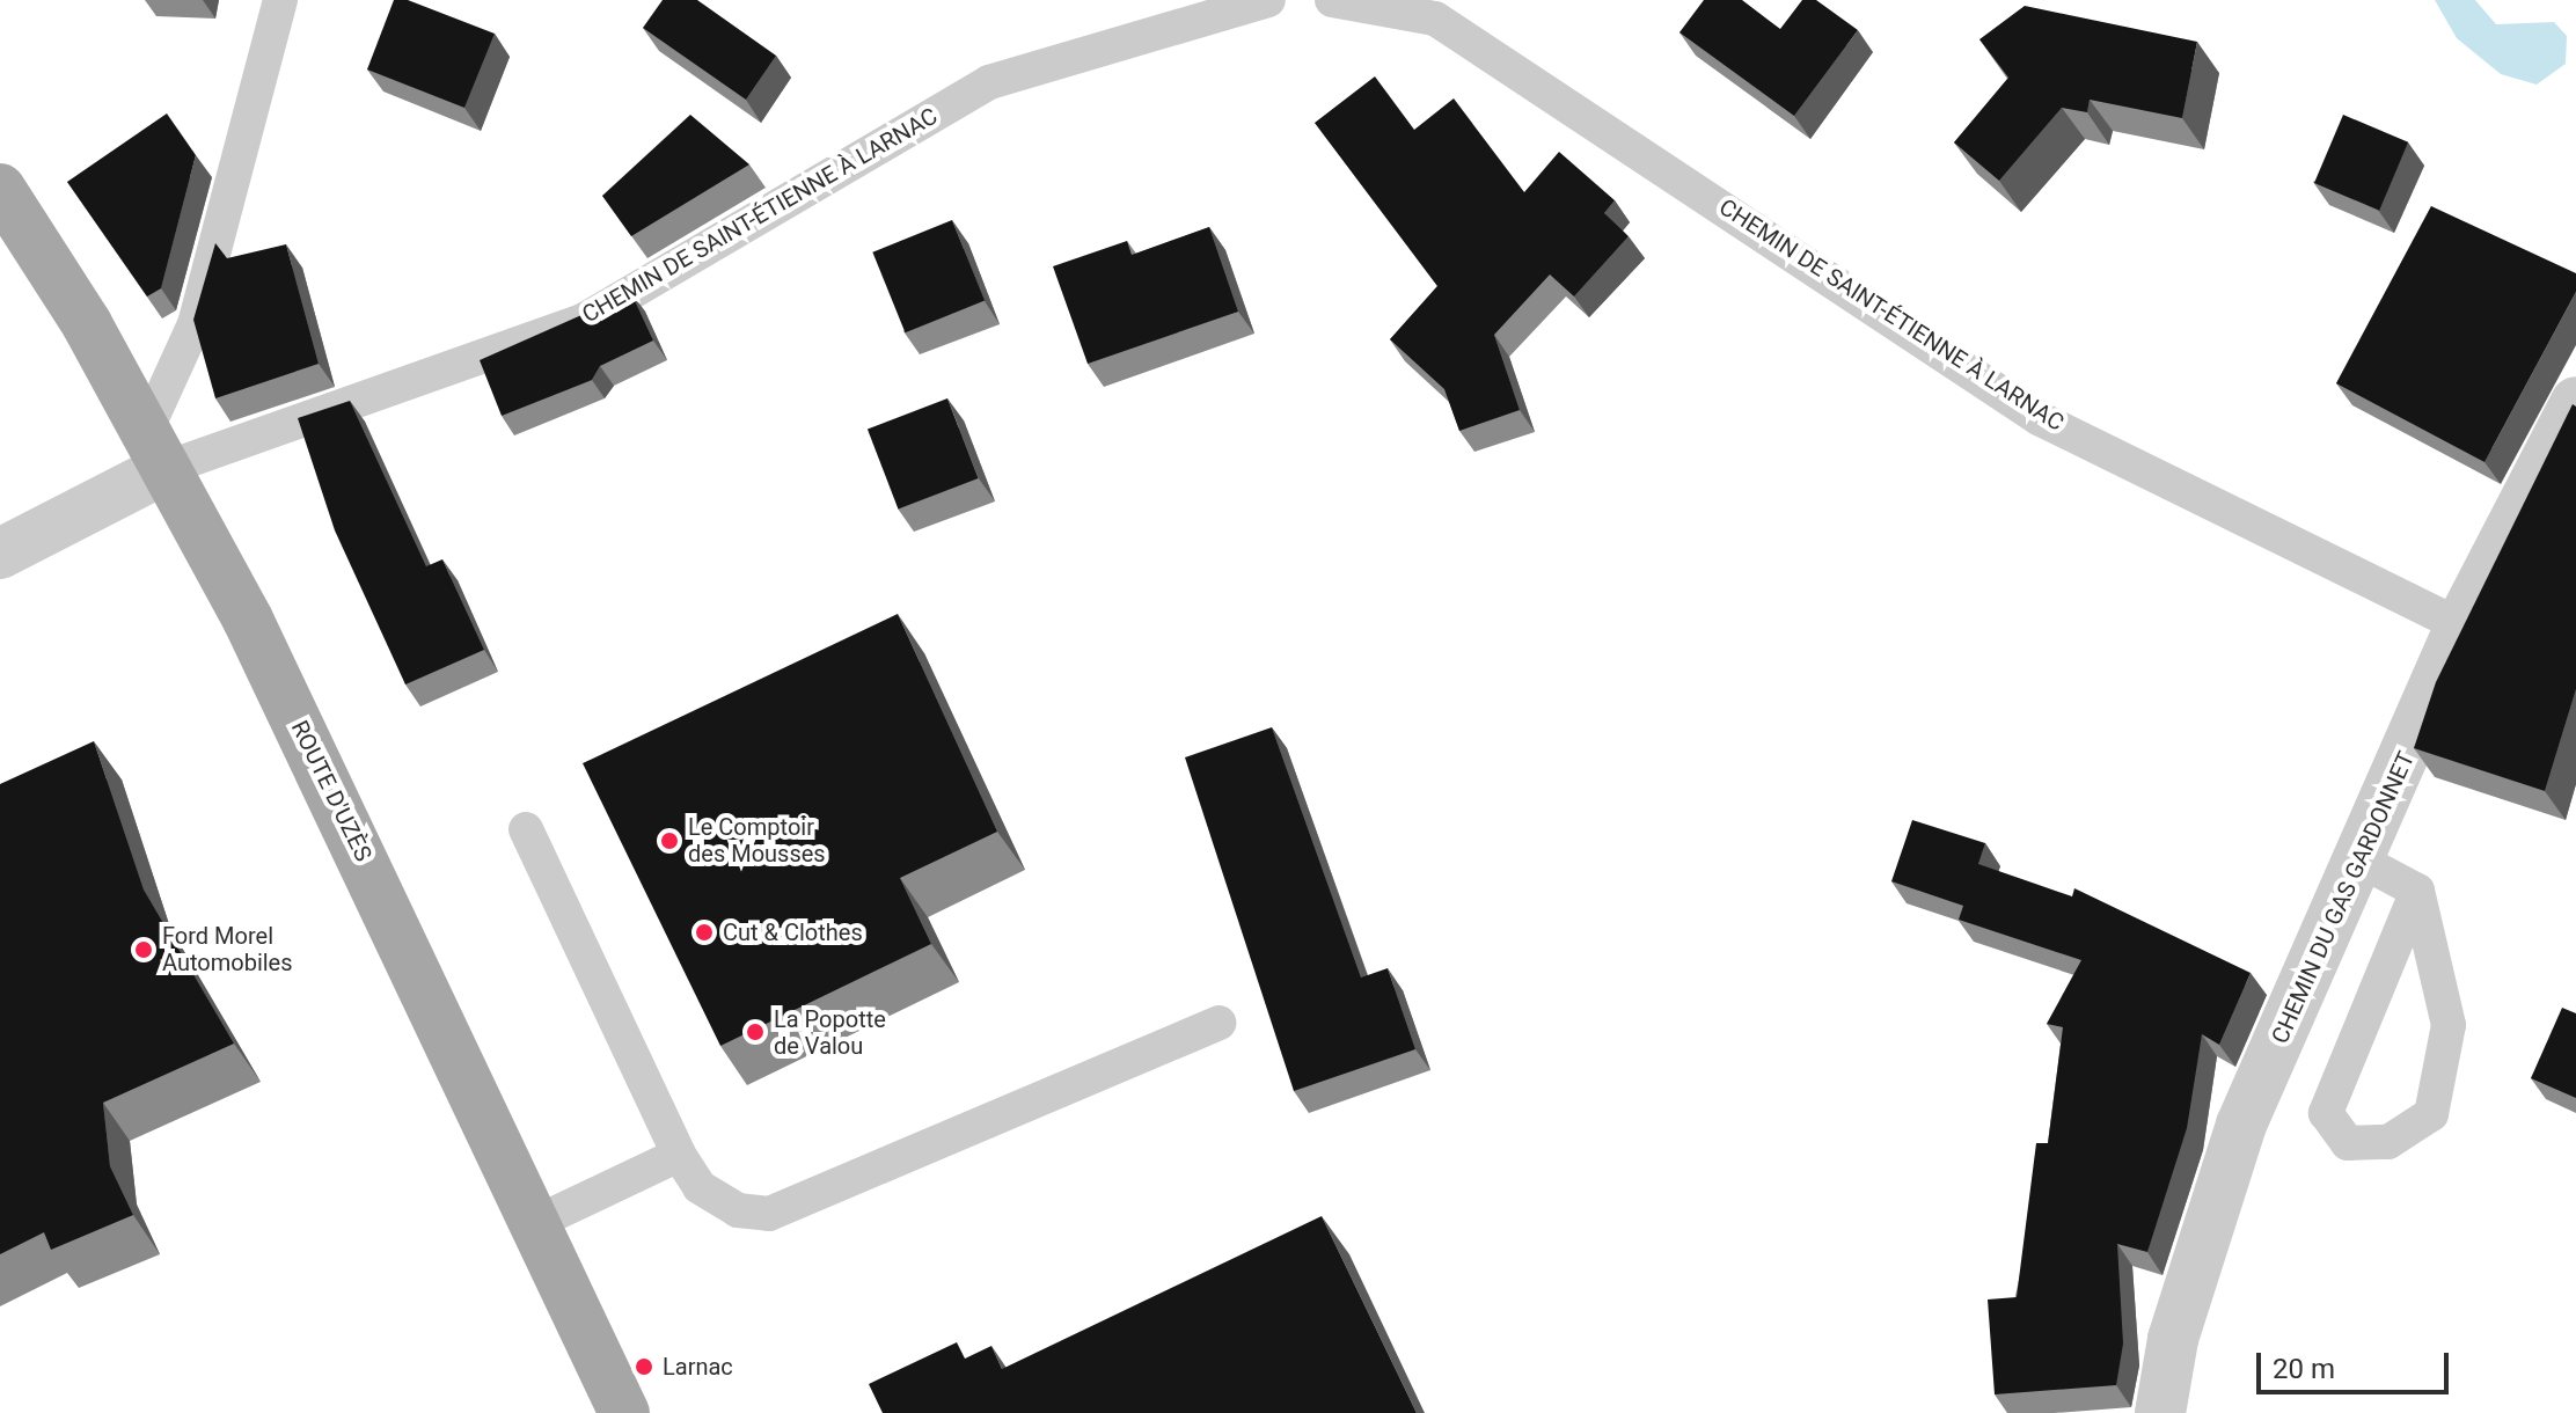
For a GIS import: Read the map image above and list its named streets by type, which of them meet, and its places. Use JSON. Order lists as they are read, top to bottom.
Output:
{
  "streets": {
    "main road": ["ROUTE D'UZÈS"],
    "street": ["CHEMIN DE SAINT-ÉTIENNE À LARNAC", "CHEMIN DU GAS GARDONNET"]
  },
  "crossings": [
    ["CHEMIN DE SAINT-ÉTIENNE À LARNAC", "ROUTE D'UZÈS"],
    ["CHEMIN DE SAINT-ÉTIENNE À LARNAC", "CHEMIN DU GAS GARDONNET"]
  ],
  "places": [
    "Le Comptoir des Mousses",
    "Cut & Clothes",
    "Ford Morel Automobiles",
    "La Popotte de Valou",
    "Larnac"
  ],
  "scale_bar": "20 m"
}
